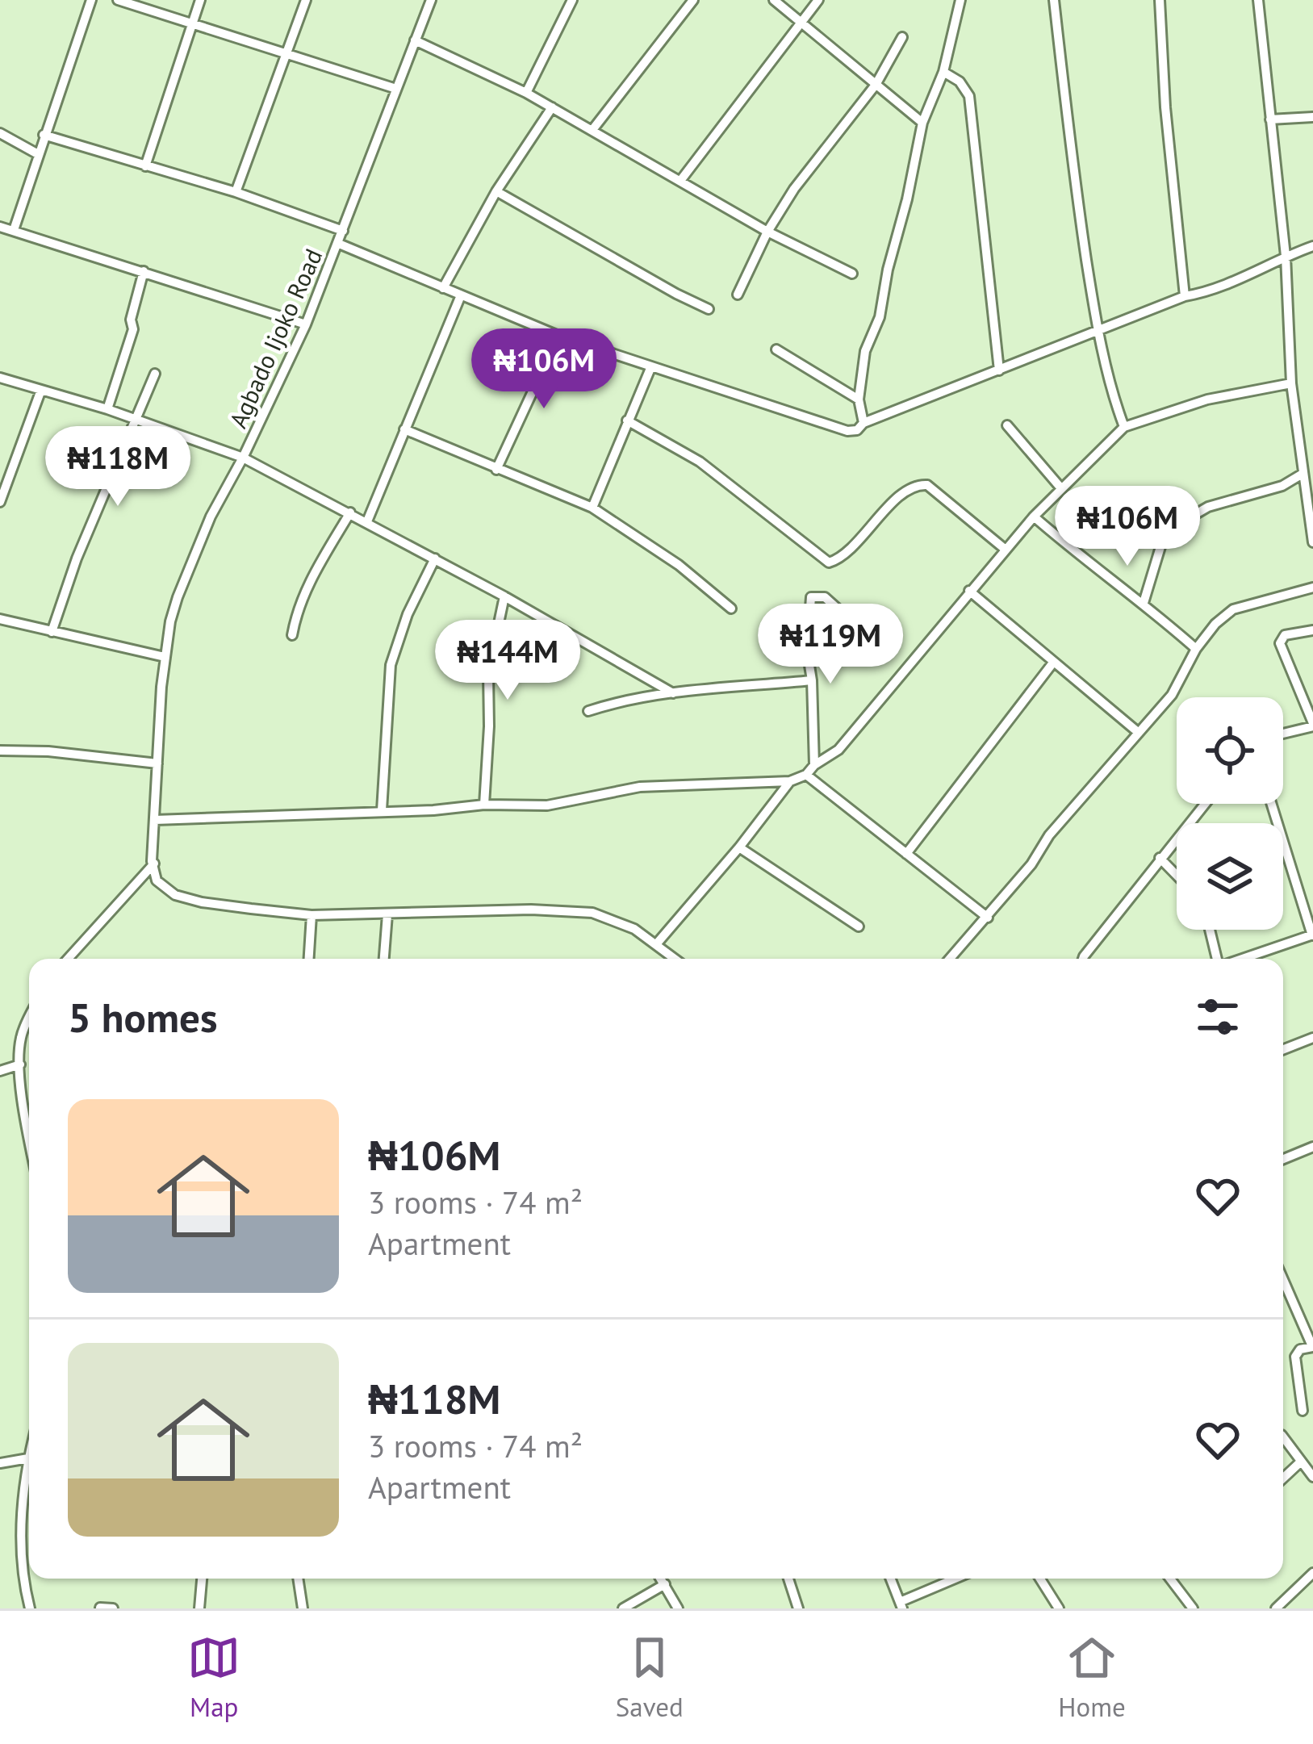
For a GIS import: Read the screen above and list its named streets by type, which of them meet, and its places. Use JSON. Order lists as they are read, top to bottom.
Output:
{
  "streets": {
    "street": ["Agbado Ijoko Road"]
  },
  "page": {
    "price": [
      "₦106M",
      "₦118M",
      "₦106M",
      "₦119M",
      "₦144M"
    ],
    "heading": "5 homes",
    "list": [
      {
        "name": "₦106M",
        "note": "3 rooms · 74 m² · Apartment"
      },
      {
        "name": "₦118M",
        "note": "3 rooms · 74 m² · Apartment"
      }
    ],
    "tabs": ["Map", "Saved", "Home"]
  }
}
